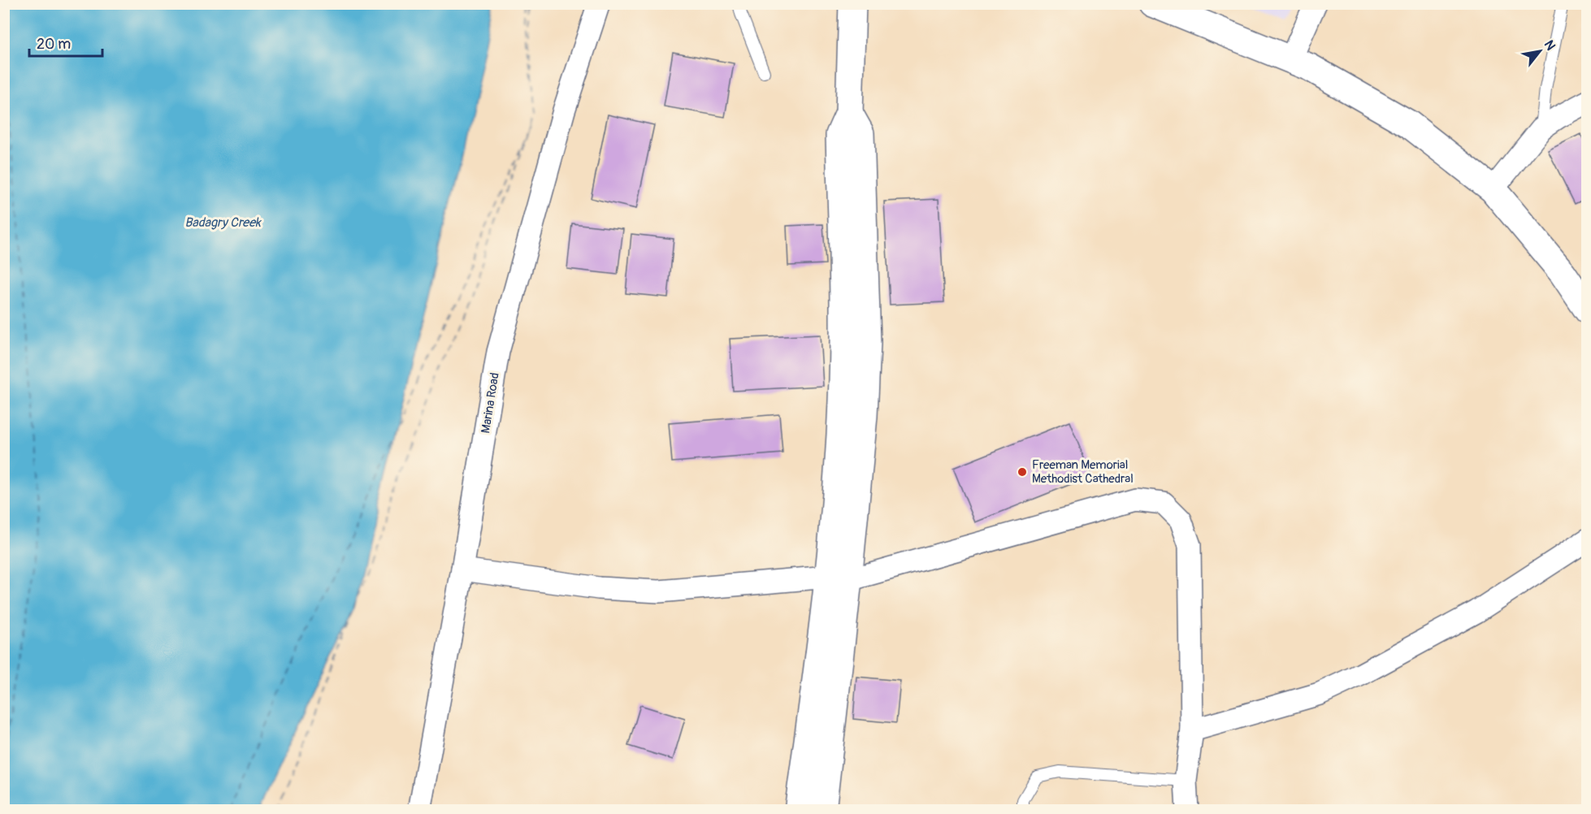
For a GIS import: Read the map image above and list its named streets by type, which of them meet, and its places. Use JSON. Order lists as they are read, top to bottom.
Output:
{
  "streets": {
    "street": ["Marina Road"]
  },
  "water": ["Badagry Creek"],
  "places": ["Freeman Memorial Methodist Cathedral"],
  "scale_bar": "20 m",
  "north": "top right"
}
